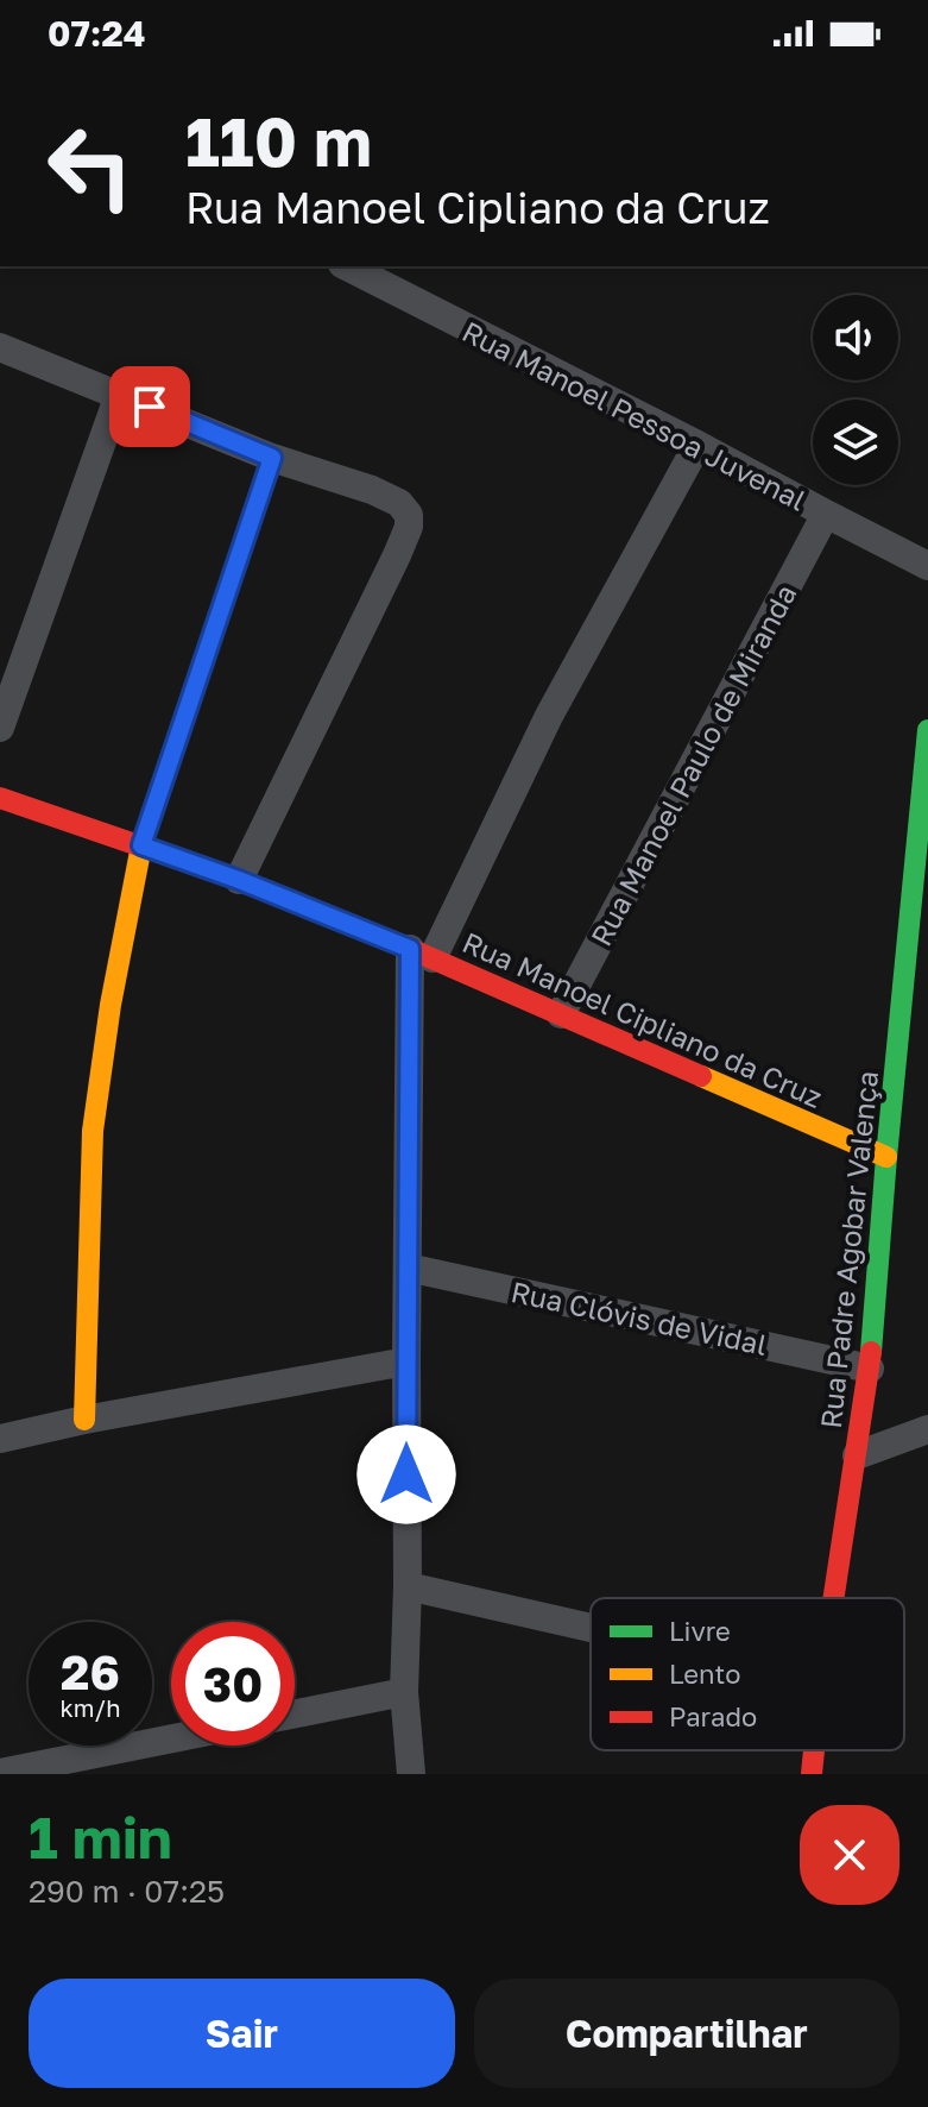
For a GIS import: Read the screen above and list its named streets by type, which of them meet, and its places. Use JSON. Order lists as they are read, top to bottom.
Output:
{
  "streets": {
    "street": [
      "Rua Manoel Pessoa Juvenal",
      "Rua Manoel Paulo de Miranda",
      "Rua Manoel Cipliano da Cruz",
      "Rua Padre Agobar Valença",
      "Rua Clóvis de Vidal"
    ]
  },
  "crossings": [
    ["Rua Manoel Pessoa Juvenal", "Rua Manoel Paulo de Miranda"],
    ["Rua Manoel Paulo de Miranda", "Rua Manoel Cipliano da Cruz"],
    ["Rua Manoel Cipliano da Cruz", "Rua Padre Agobar Valença"],
    ["Rua Padre Agobar Valença", "Rua Clóvis de Vidal"]
  ],
  "legend": ["Livre", "Lento", "Parado"],
  "page": {
    "status": "07:24",
    "turn": ["110 m", "Rua Manoel Cipliano da Cruz"],
    "speed": "26 km/h",
    "limit": "30",
    "heading": ["1 min", "290 m · 07:25"],
    "buttons": ["Sair", "Compartilhar"]
  }
}
